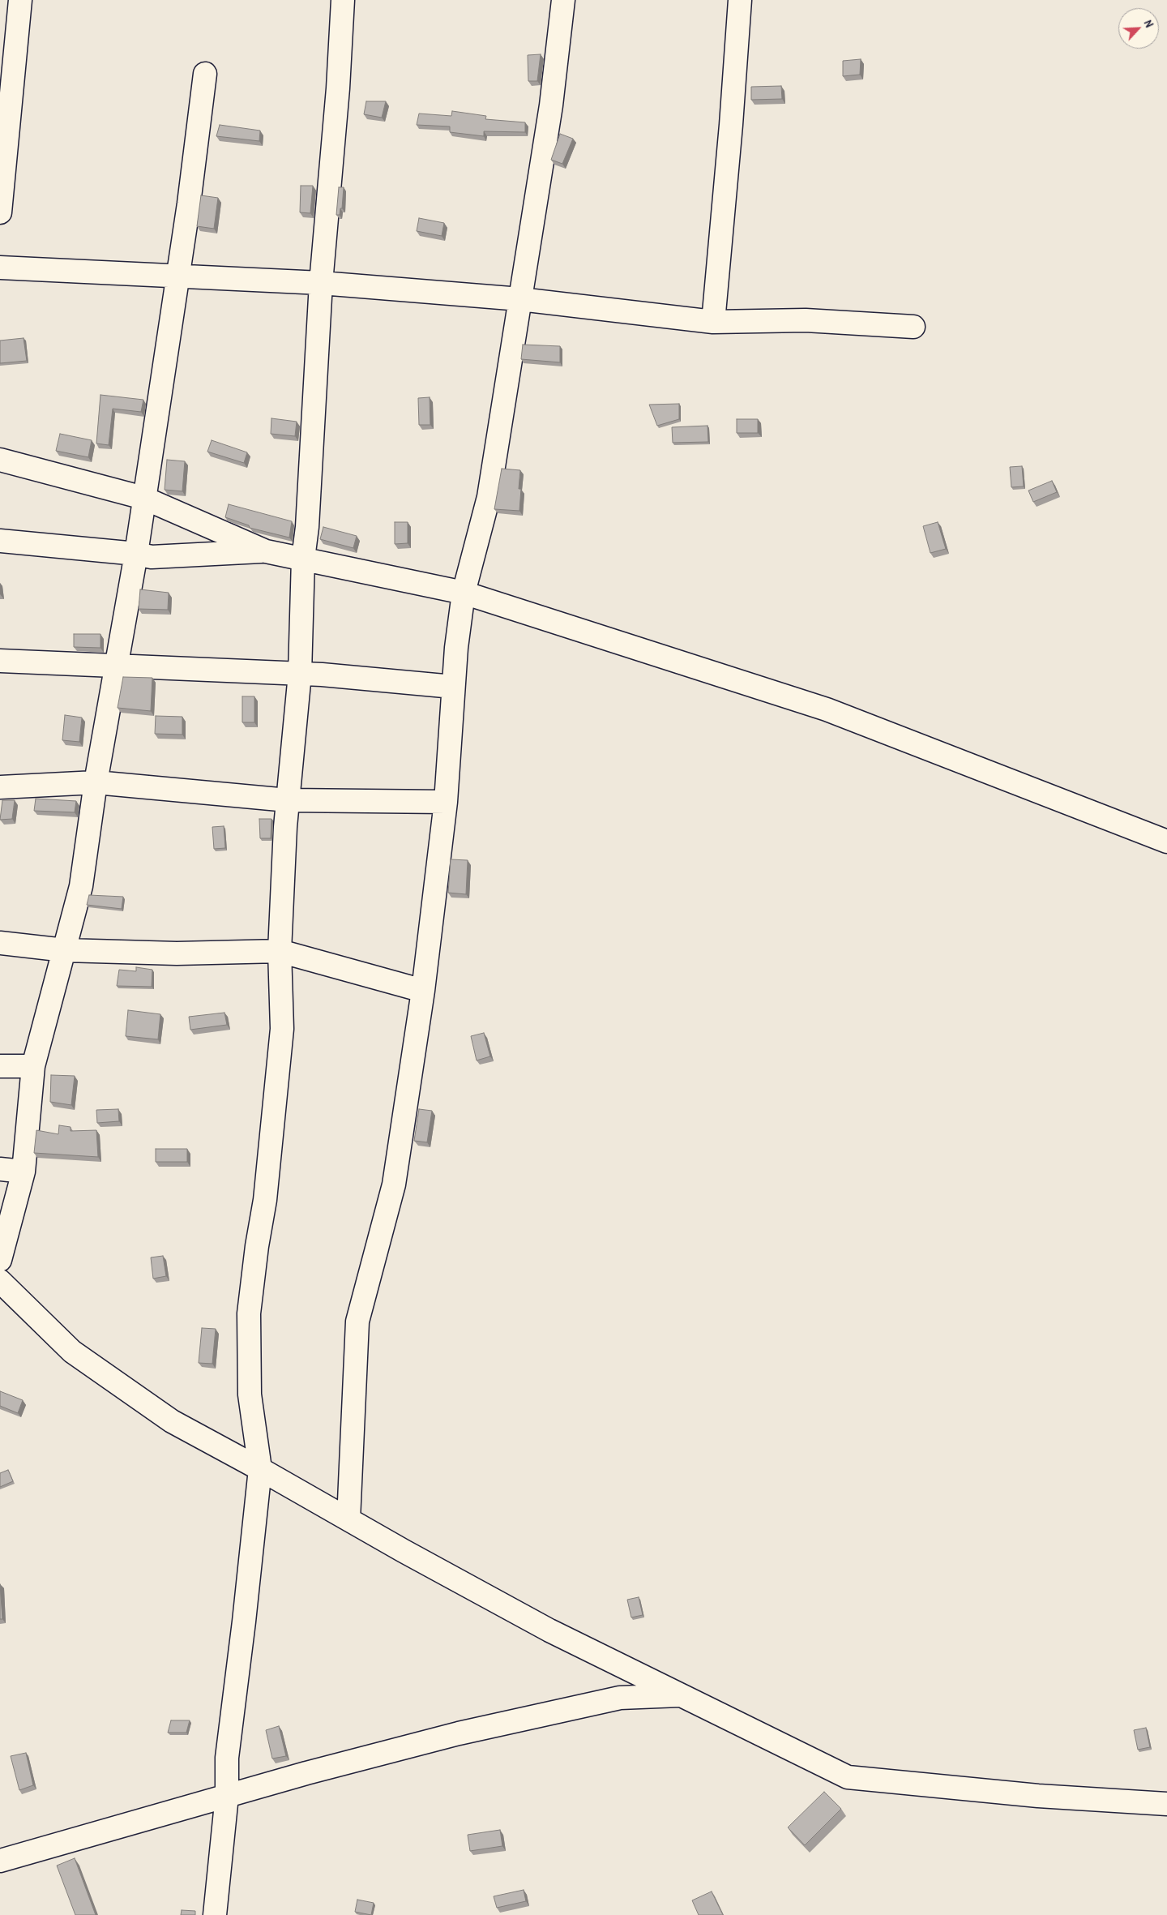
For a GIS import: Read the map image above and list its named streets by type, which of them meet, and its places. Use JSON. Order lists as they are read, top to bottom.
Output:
{
  "north": "top right"
}
